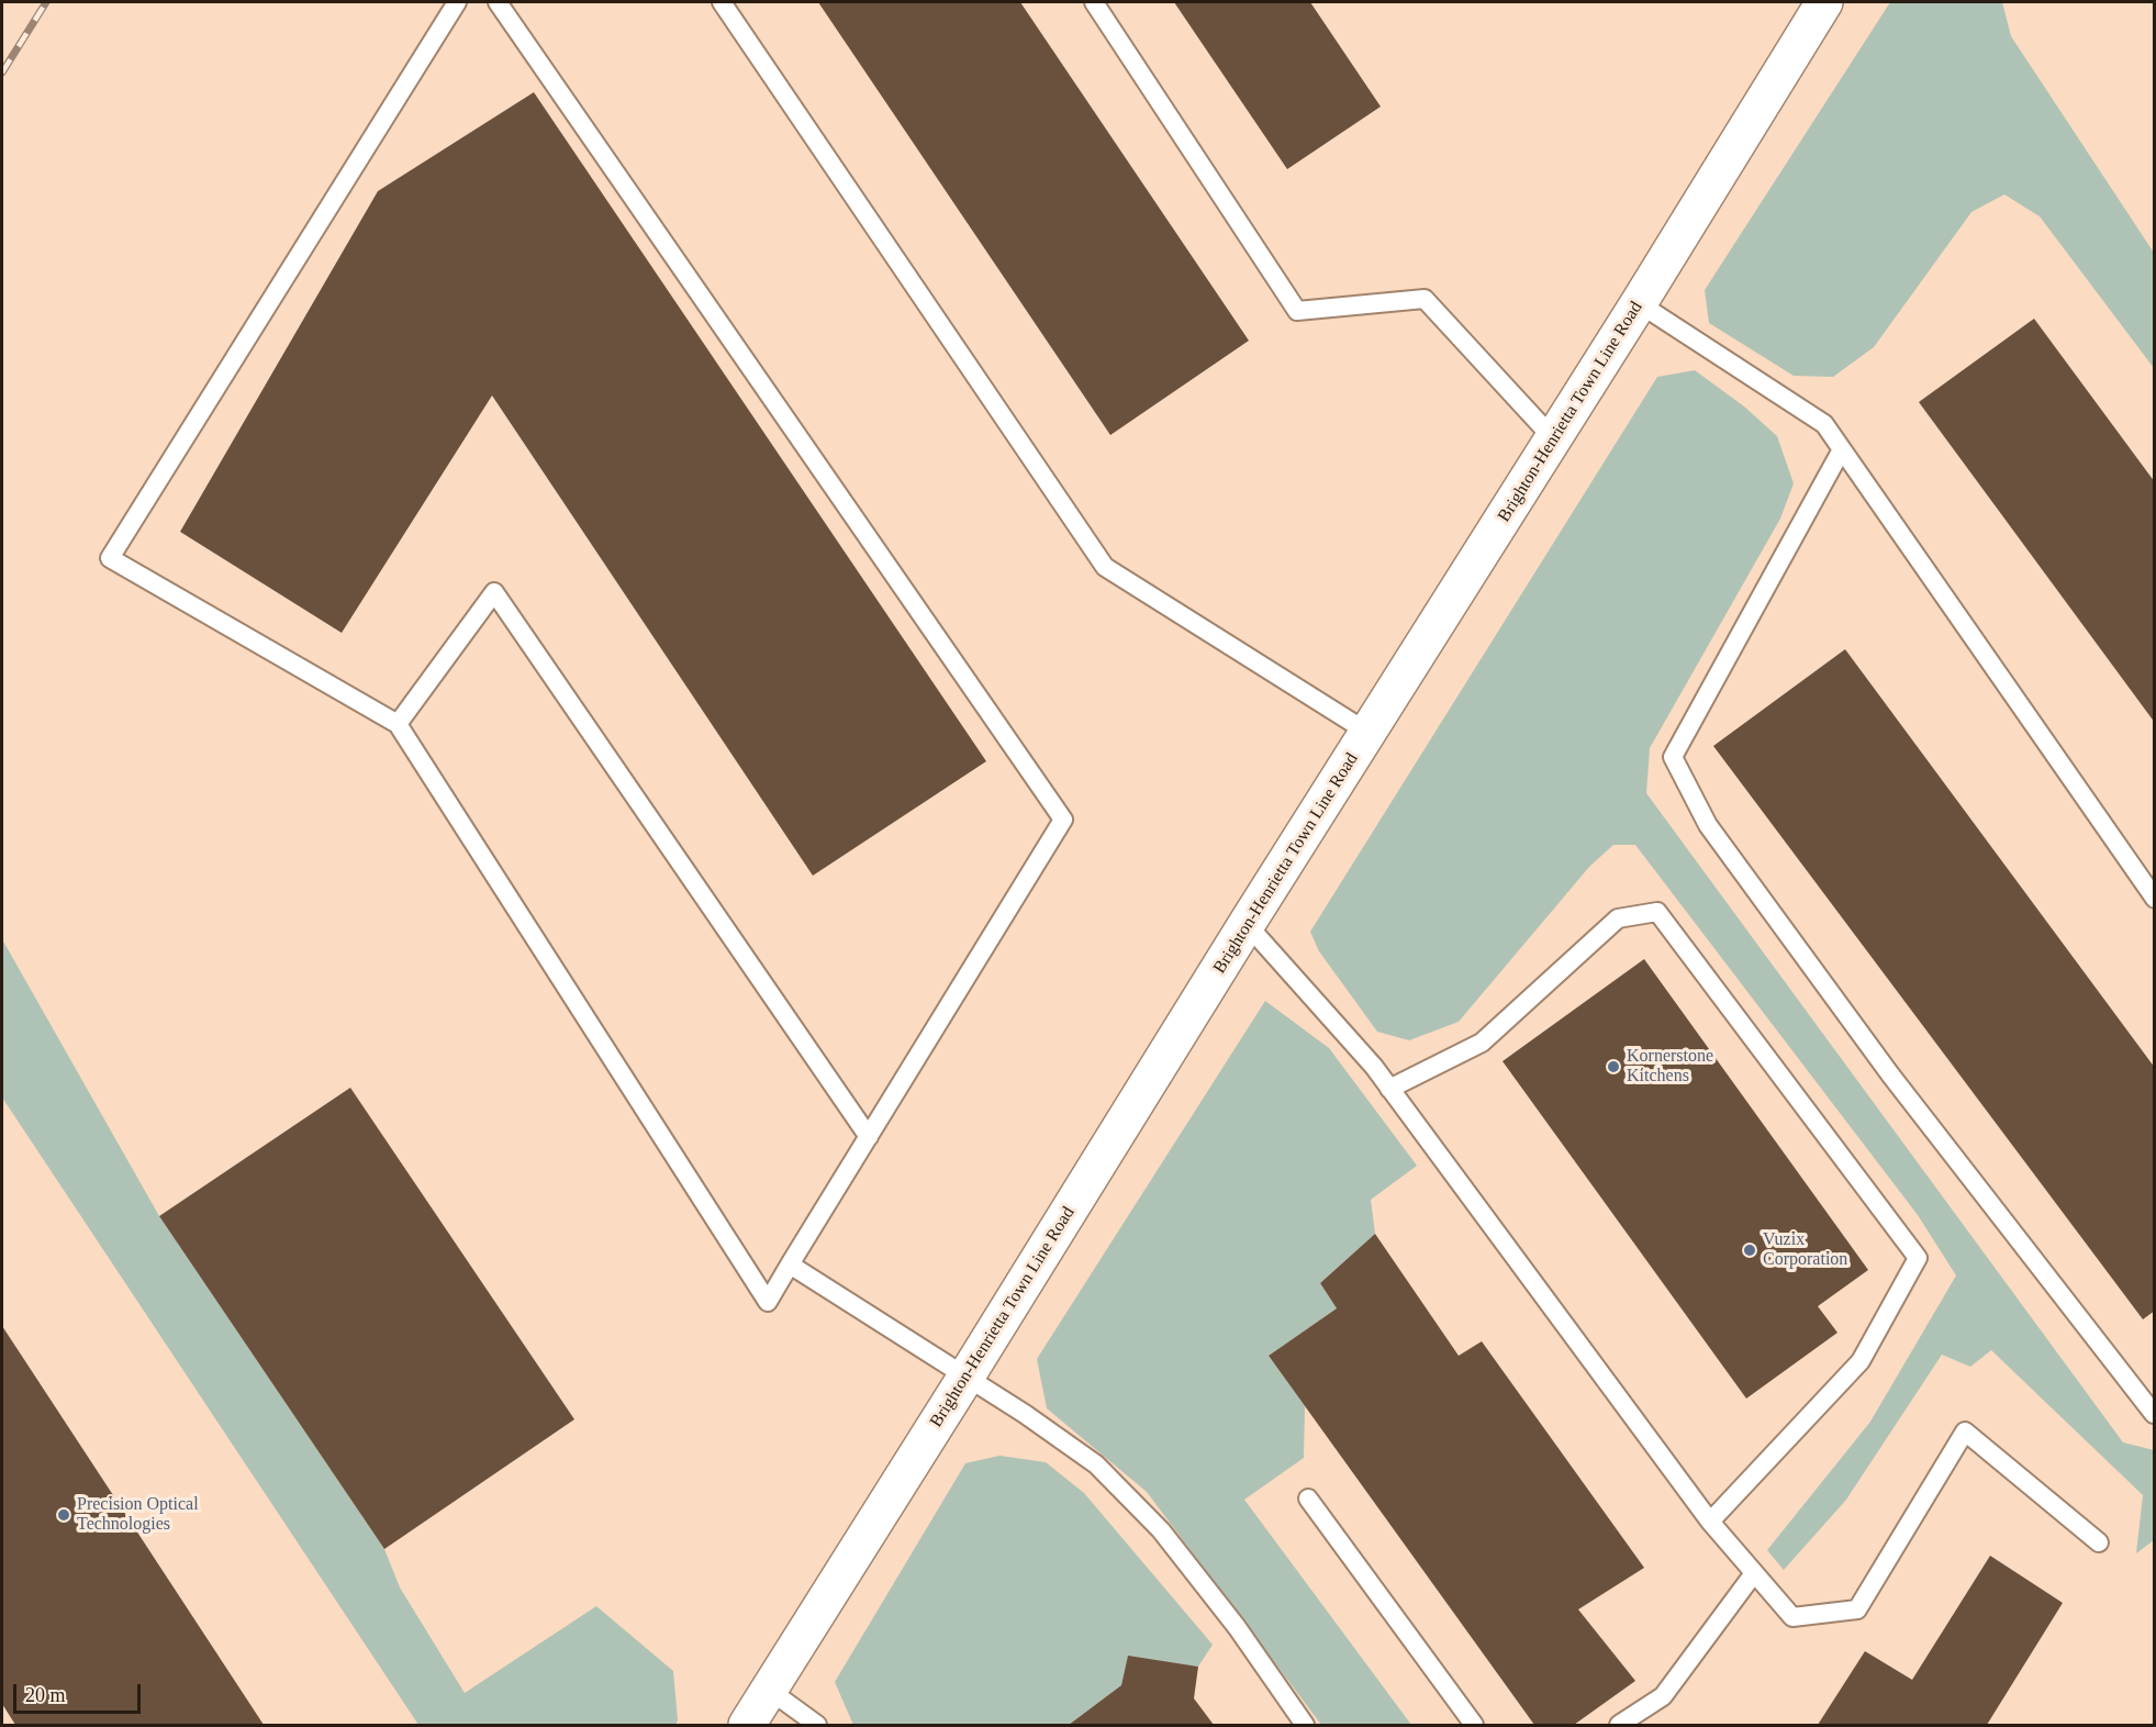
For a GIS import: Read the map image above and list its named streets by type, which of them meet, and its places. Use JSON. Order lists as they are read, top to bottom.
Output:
{
  "streets": {
    "street": ["Brighton-Henrietta Town Line Road"]
  },
  "places": ["Kornerstone Kitchens", "Vuzix Corporation", "Precision Optical Technologies"],
  "scale_bar": "20 m"
}
